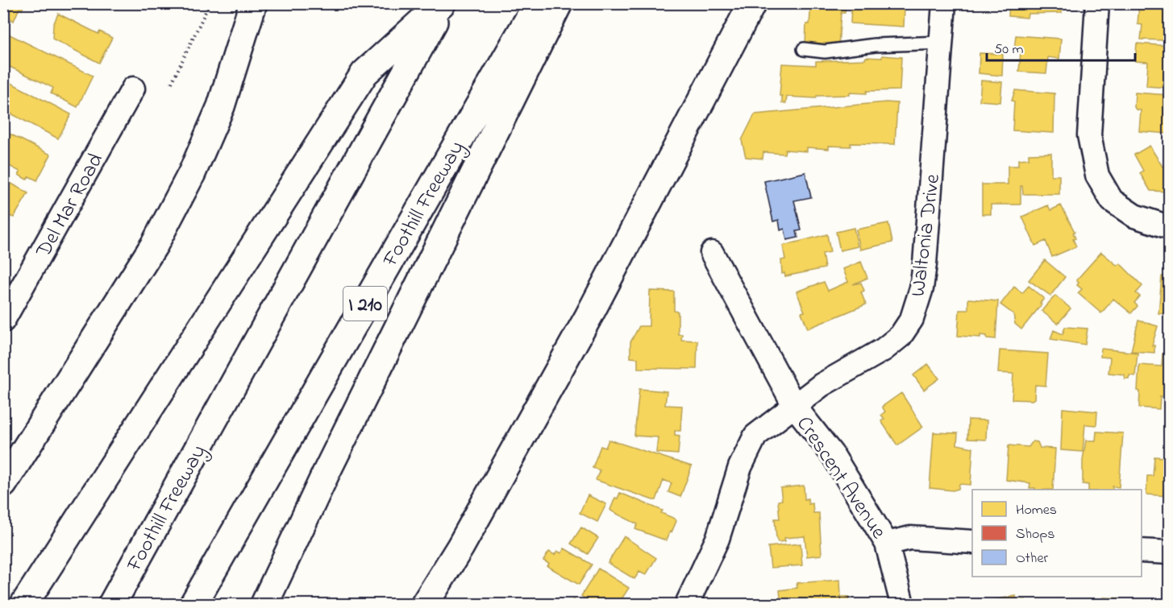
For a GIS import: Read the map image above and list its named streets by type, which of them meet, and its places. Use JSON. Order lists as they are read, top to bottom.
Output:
{
  "streets": {
    "highway": ["Foothill Freeway", "I 210"],
    "street": ["Del Mar Road", "Waltonia Drive", "Crescent Avenue"]
  },
  "crossings": [
    ["Waltonia Drive", "Crescent Avenue"]
  ],
  "legend": ["Homes", "Shops", "Other"],
  "scale_bar": "50 m"
}
